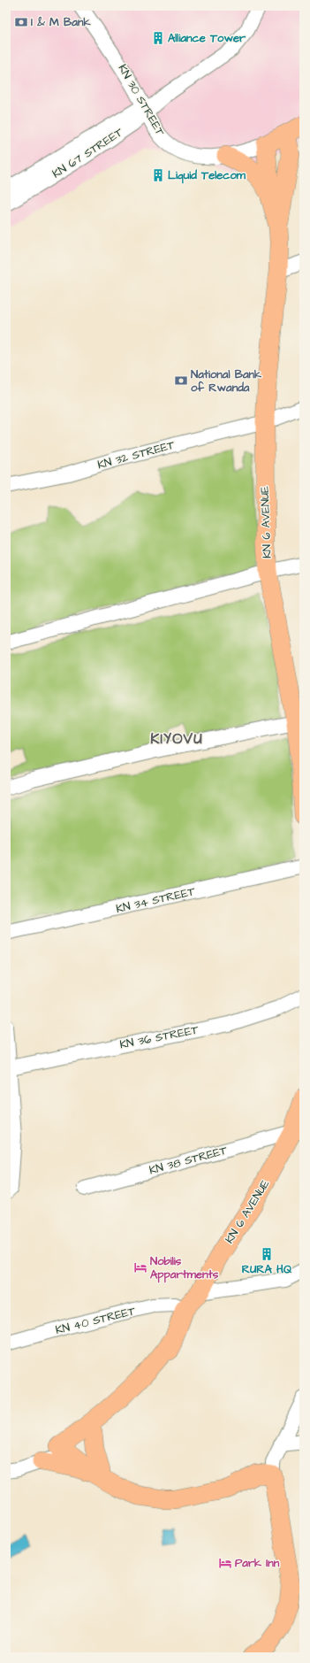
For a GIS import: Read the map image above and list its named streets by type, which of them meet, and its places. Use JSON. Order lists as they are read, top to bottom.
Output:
{
  "streets": {
    "main road": ["KN 6 AVENUE"],
    "street": [
      "KN 30 STREET",
      "KN 67 STREET",
      "KN 32 STREET",
      "KN 34 STREET",
      "KN 36 STREET",
      "KN 38 STREET",
      "KN 40 STREET"
    ]
  },
  "crossings": [
    ["KN 30 STREET", "KN 67 STREET"],
    ["KN 30 STREET", "KN 6 AVENUE"],
    ["KN 32 STREET", "KN 6 AVENUE"],
    ["KN 6 AVENUE", "KN 38 STREET"],
    ["KN 6 AVENUE", "KN 40 STREET"]
  ],
  "districts": ["KIYOVU"],
  "places": {
    "bank": ["I & M Bank", "National Bank of Rwanda"],
    "building": ["Alliance Tower", "Liquid Telecom", "RURA HQ"],
    "hotel": ["Nobilis Appartments", "Park Inn"]
  }
}
